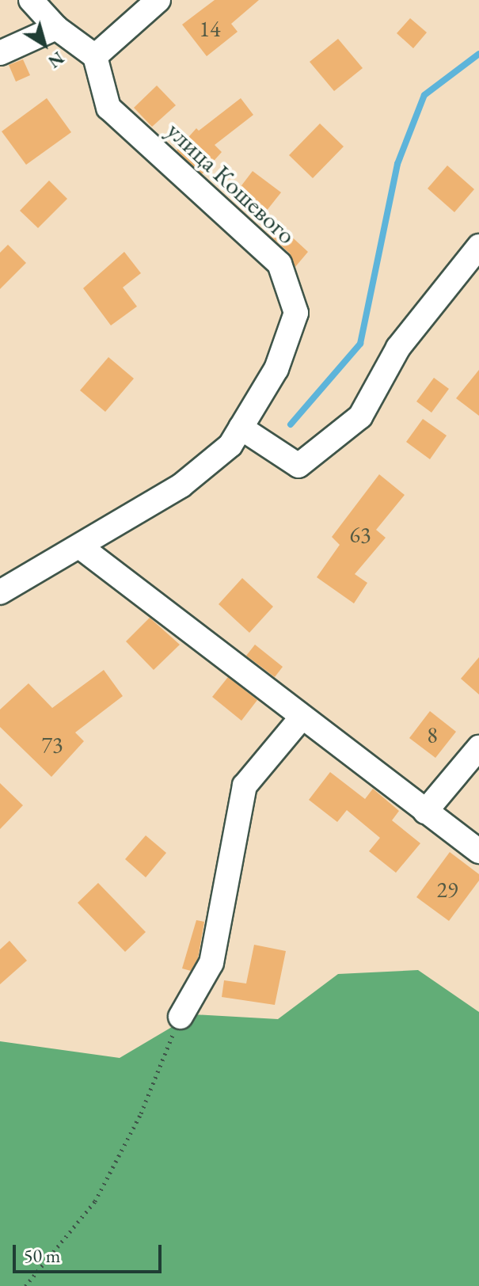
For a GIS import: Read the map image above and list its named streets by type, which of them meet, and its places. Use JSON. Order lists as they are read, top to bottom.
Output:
{
  "streets": {
    "street": ["улица Кошевого"]
  },
  "house_numbers": [
    "14",
    "63",
    "8",
    "73",
    "29"
  ],
  "scale_bar": "50 m",
  "north": "bottom right"
}
